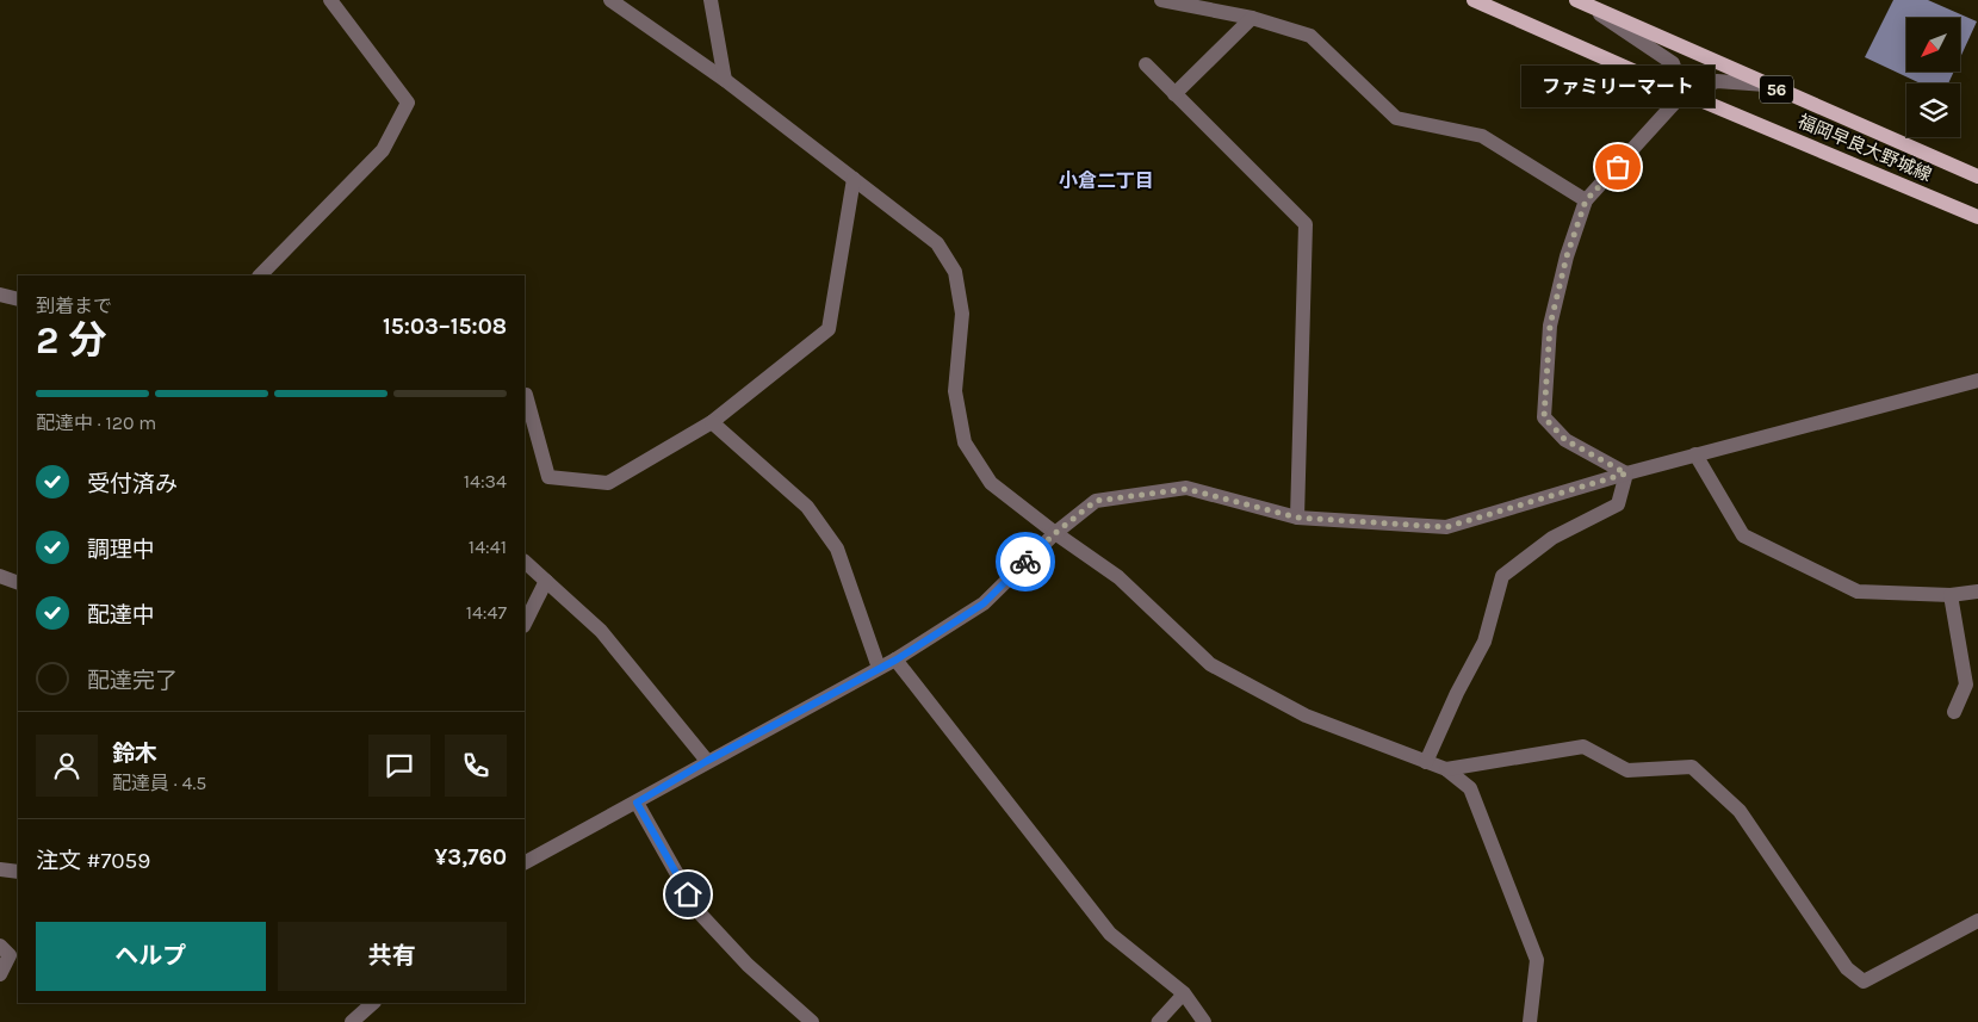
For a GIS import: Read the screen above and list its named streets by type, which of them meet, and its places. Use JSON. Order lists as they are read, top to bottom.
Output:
{
  "streets": {
    "main road": ["56", "福岡早良大野城線"]
  },
  "districts": ["小倉二丁目"],
  "places": ["ファミリーマート"],
  "north": "bottom left",
  "page": {
    "bubble": "ファミリーマート",
    "heading": ["2 分", "到着まで", "15:03–15:08"],
    "panel": [
      "鈴木",
      "配達員 · 4.5",
      "注文 #7059",
      "¥3,760"
    ],
    "bar": "配達中 · 120 m",
    "list": [
      ["受付済み", "14:34"],
      ["調理中", "14:41"],
      ["配達中", "14:47"],
      "配達完了"
    ],
    "buttons": ["ヘルプ", "共有"]
  }
}
